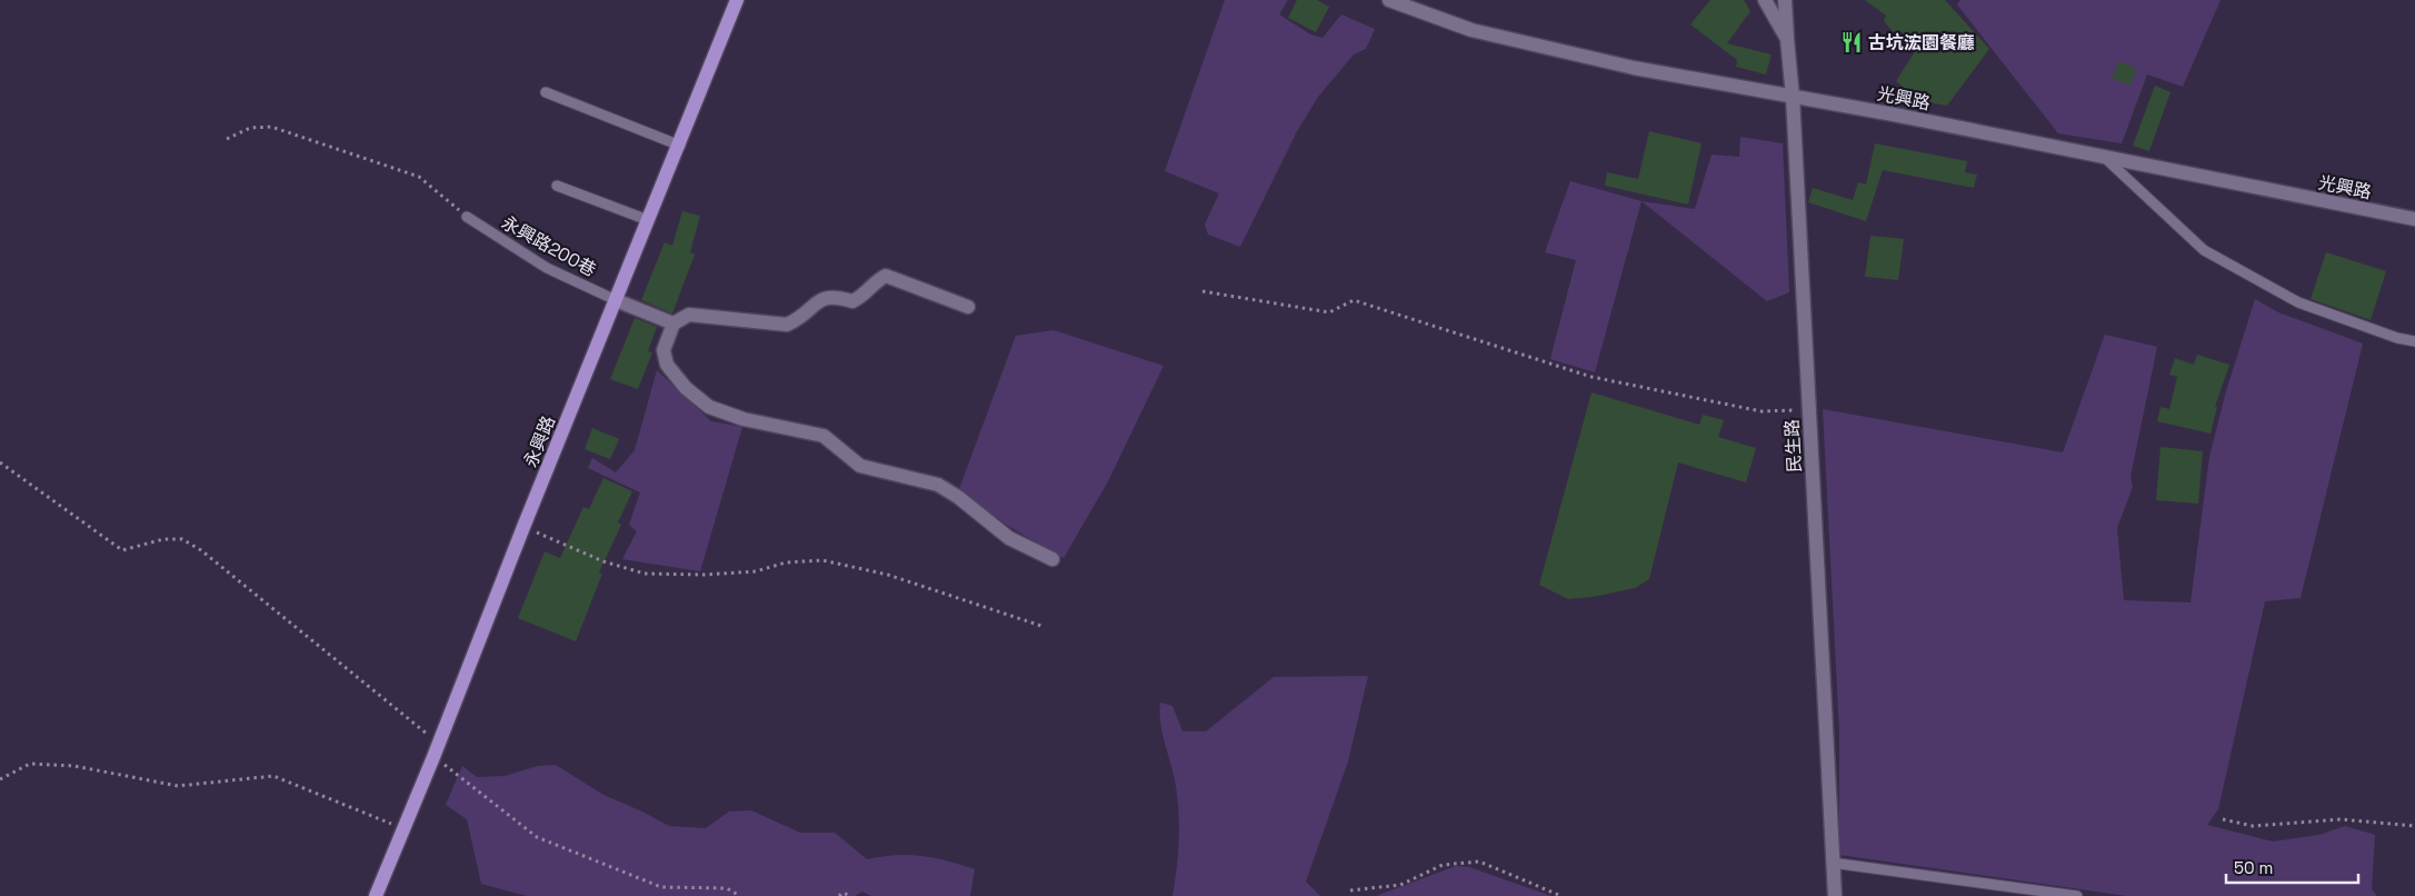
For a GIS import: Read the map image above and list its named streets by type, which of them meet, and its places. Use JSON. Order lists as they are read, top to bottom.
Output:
{
  "streets": {
    "main road": ["永興路"],
    "street": ["光興路", "民生路"],
    "lane": ["永興路200巷"]
  },
  "crossings": [
    ["光興路", "民生路"],
    ["永興路200巷", "永興路"]
  ],
  "places": {
    "restaurant": ["古坑浤園餐廳"]
  },
  "scale_bar": "50 m"
}
